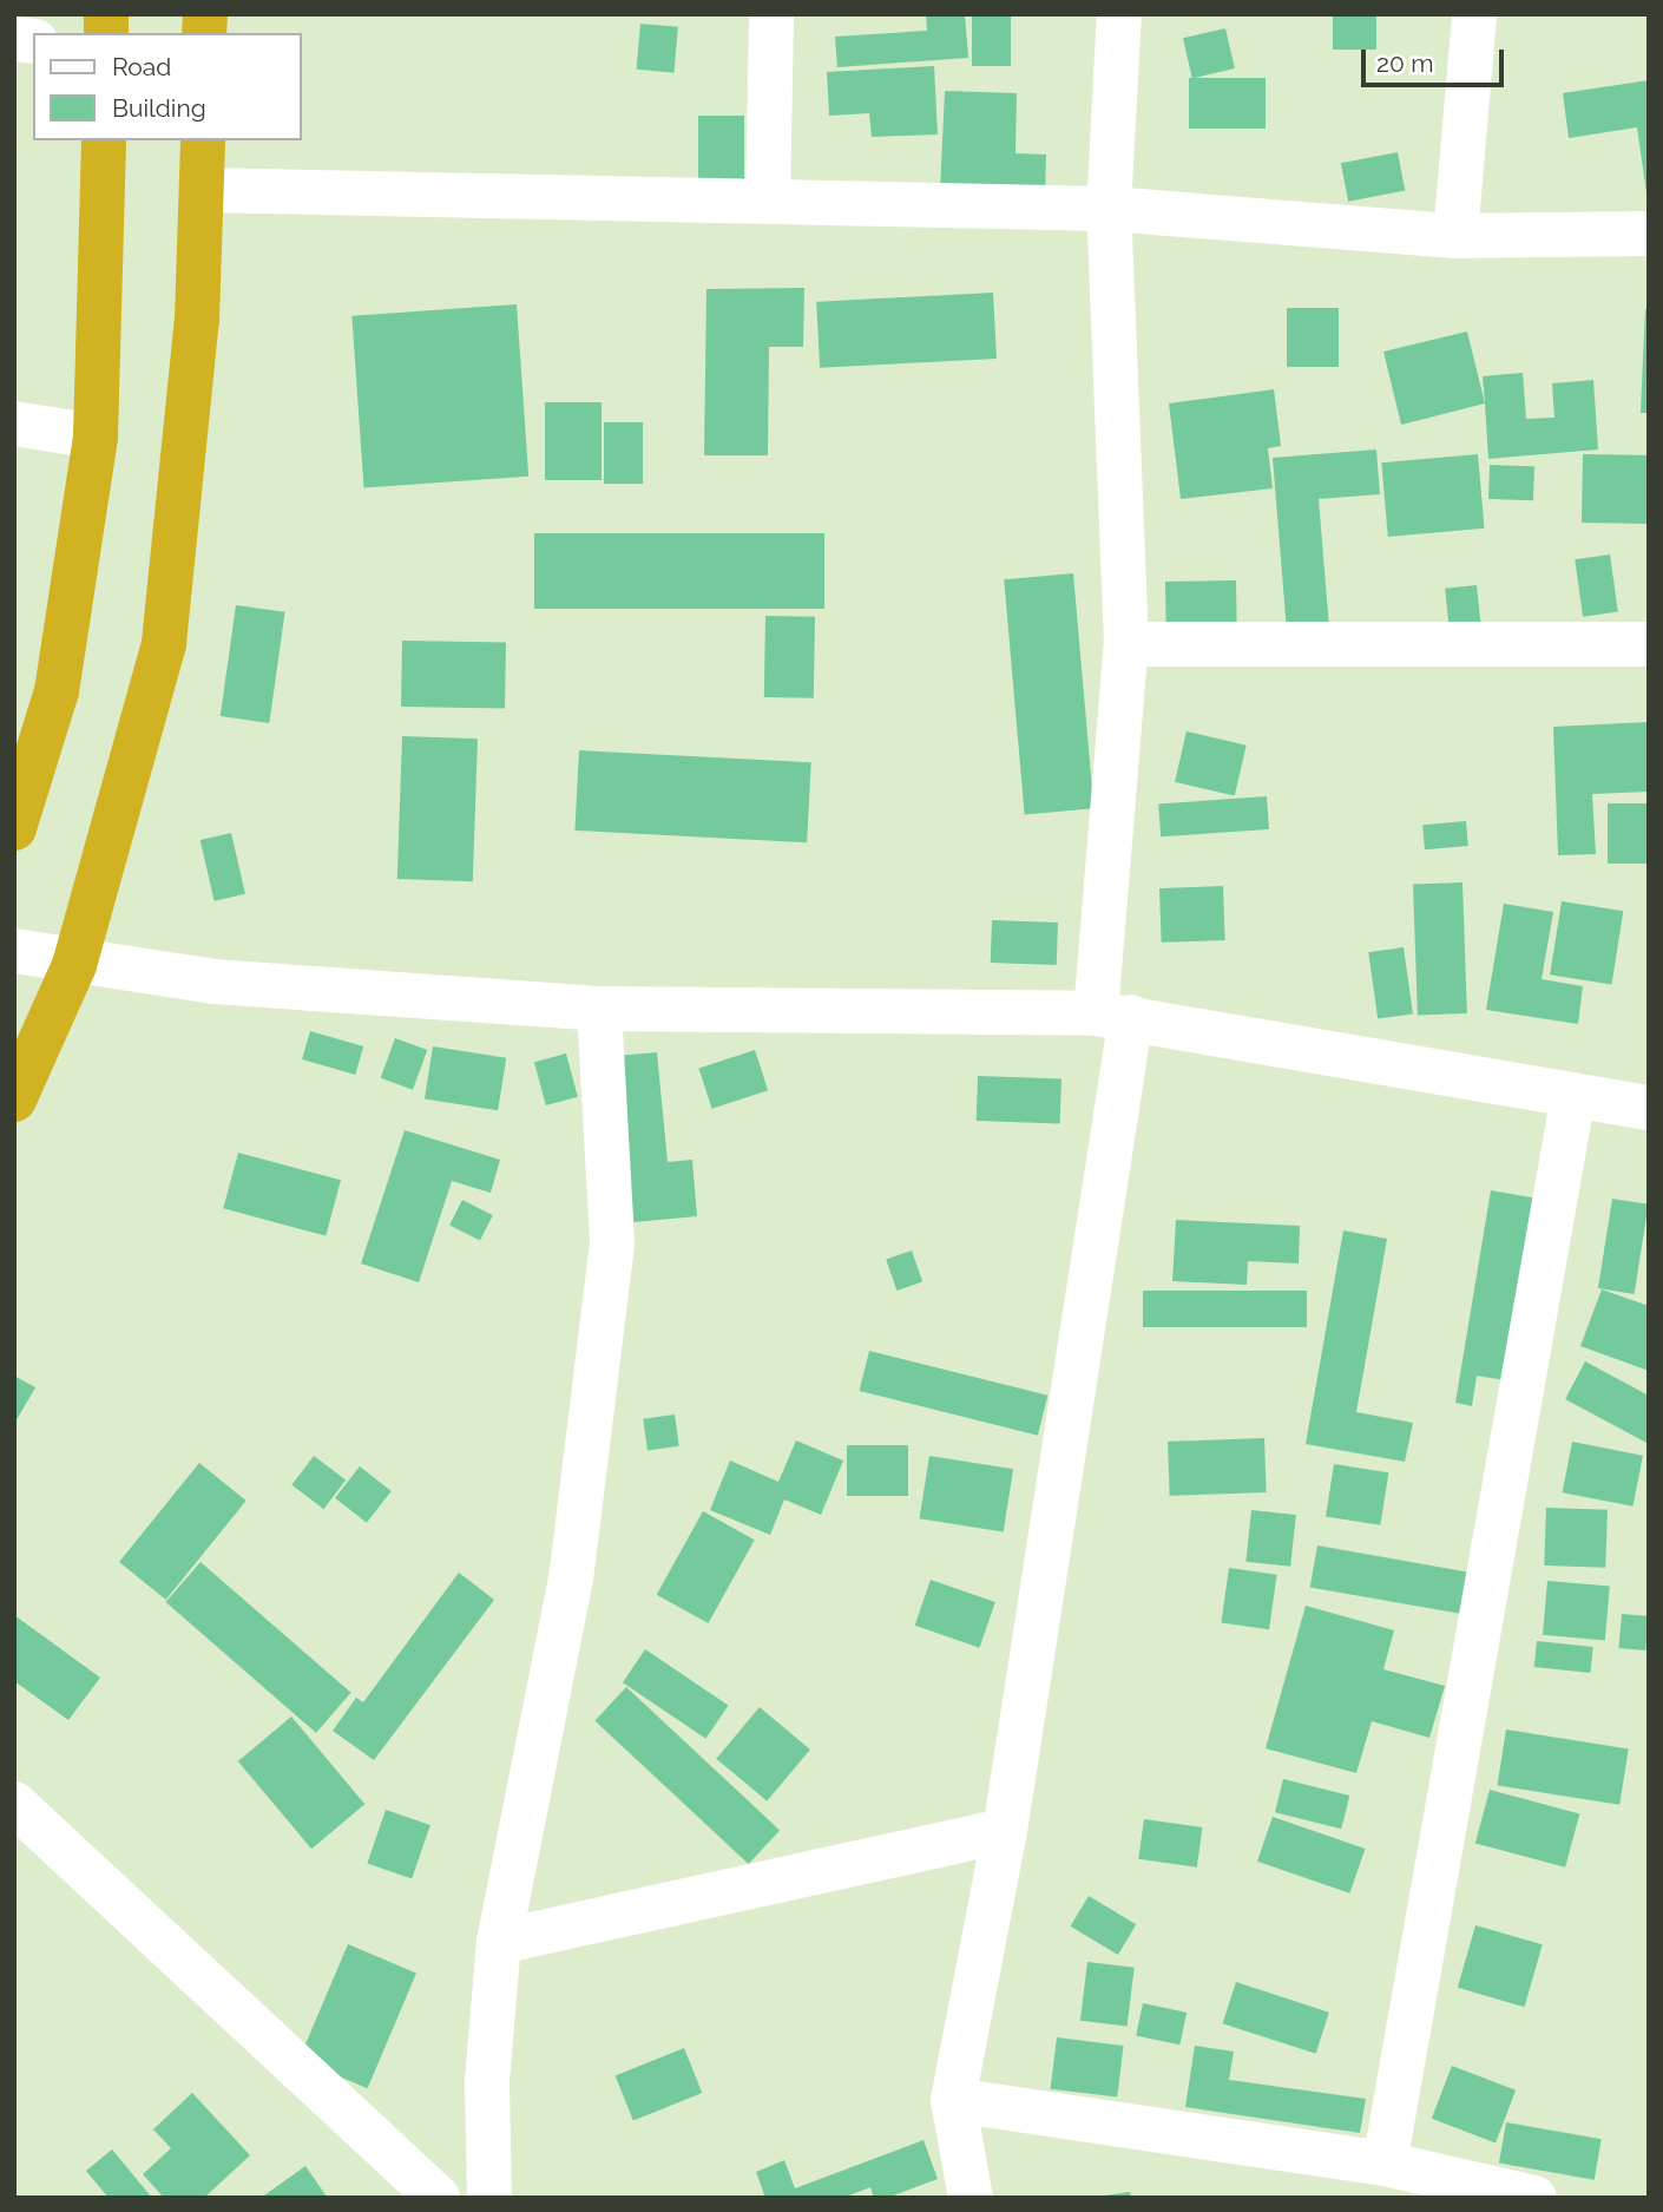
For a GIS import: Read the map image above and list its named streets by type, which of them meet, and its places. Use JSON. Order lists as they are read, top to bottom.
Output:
{
  "legend": ["Road", "Building"],
  "scale_bar": "20 m"
}
